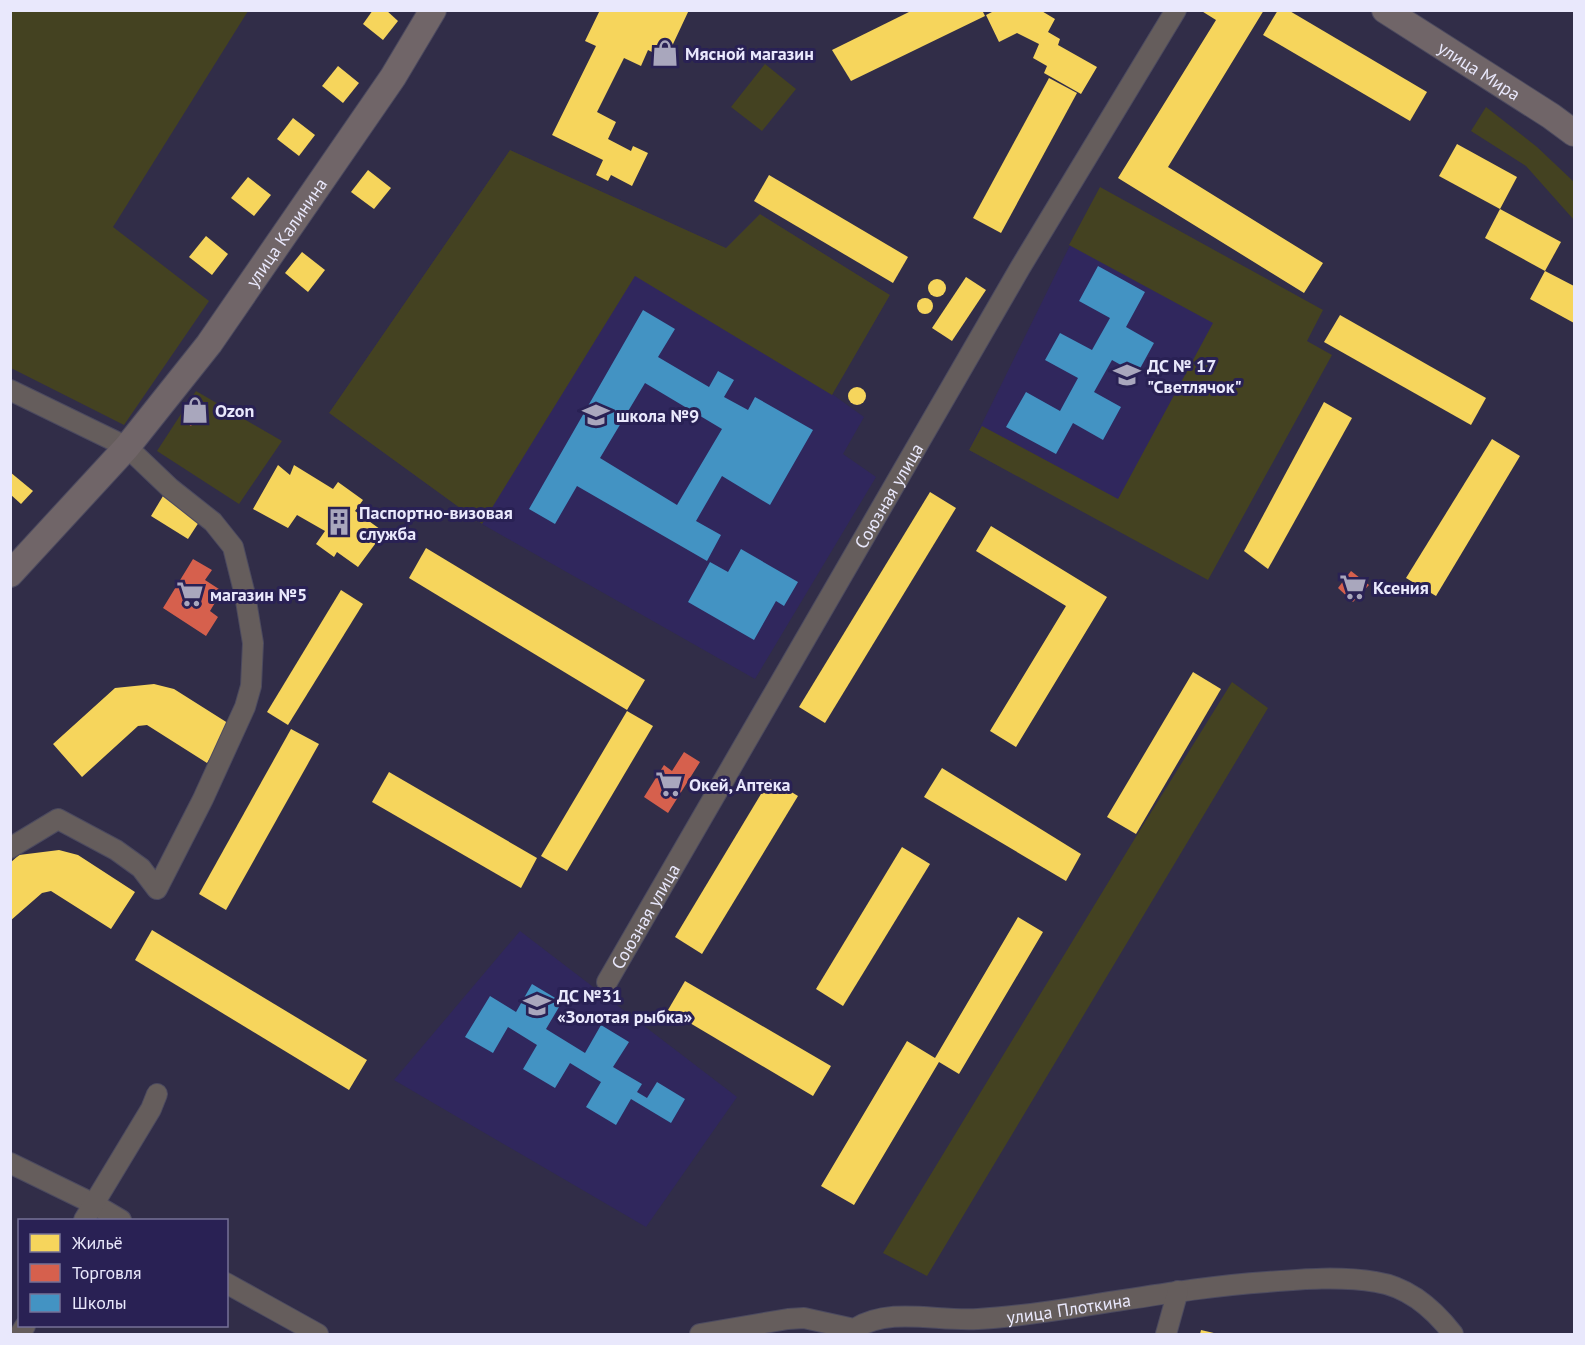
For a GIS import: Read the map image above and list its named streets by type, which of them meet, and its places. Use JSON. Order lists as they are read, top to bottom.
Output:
{
  "streets": {
    "main road": ["улица Мира", "улица Калинина"],
    "street": ["Союзная улица", "улица Плоткина"]
  },
  "places": {
    "shop": ["Мясной магазин", "Ozon"],
    "school or university": ["ДС № 17 \"Светлячок\"", "школа №9", "ДС №31 «Золотая рыбка»"],
    "building": ["Паспортно-визовая служба"],
    "supermarket": ["Ксения", "магазин №5", "Окей, Аптека"]
  },
  "legend": ["Жильё", "Торговля", "Школы"]
}
